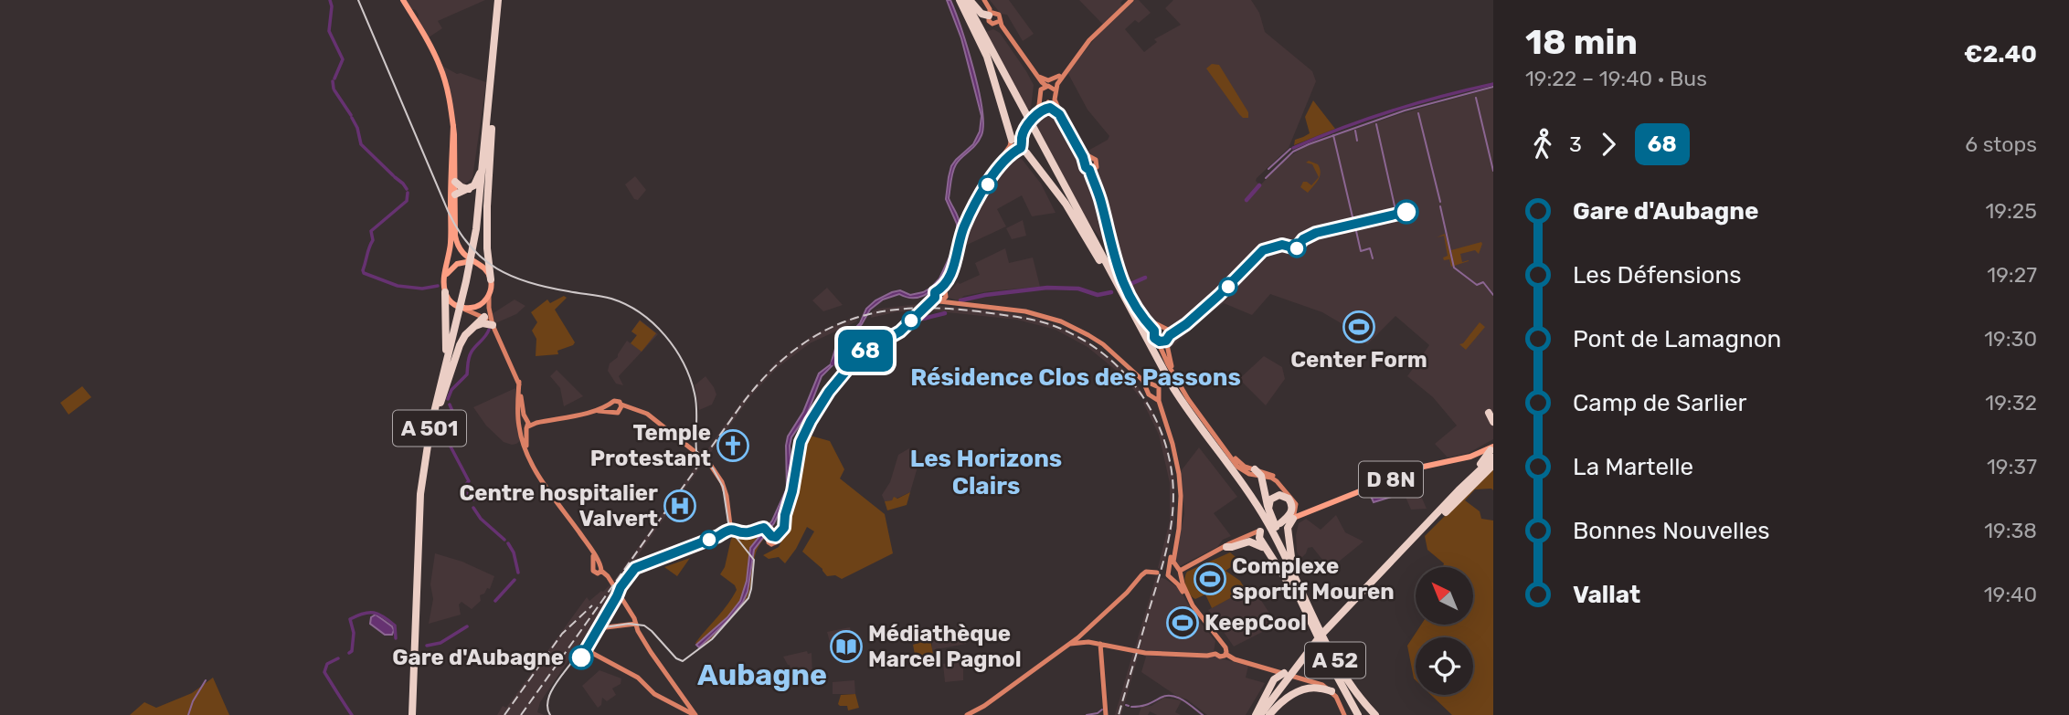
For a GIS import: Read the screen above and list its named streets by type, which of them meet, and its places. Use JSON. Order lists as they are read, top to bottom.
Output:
{
  "streets": {
    "highway": ["A 501", "A 52"],
    "main road": ["D 8N"]
  },
  "districts": ["Résidence Clos des Passons", "Les Horizons Clairs", "Aubagne"],
  "places": {
    "sports": ["Center Form", "Complexe sportif Mouren", "KeepCool"],
    "church": ["Temple Protestant"],
    "hospital": ["Centre hospitalier Valvert"],
    "library": ["Médiathèque Marcel Pagnol"],
    "other": ["Gare d'Aubagne"]
  },
  "lines": ["bus line 68"],
  "north": "top left",
  "page": {
    "on_map": "68",
    "heading": ["18 min", "19:22 – 19:40 · Bus", "€2.40"],
    "legs": ["3", "68", "6 stops"],
    "list": [
      {
        "name": "Gare d'Aubagne",
        "value": "19:25"
      },
      {
        "name": "Les Défensions",
        "value": "19:27"
      },
      {
        "name": "Pont de Lamagnon",
        "value": "19:30"
      },
      {
        "name": "Camp de Sarlier",
        "value": "19:32"
      },
      {
        "name": "La Martelle",
        "value": "19:37"
      },
      {
        "name": "Bonnes Nouvelles",
        "value": "19:38"
      },
      {
        "name": "Vallat",
        "value": "19:40"
      }
    ]
  }
}
